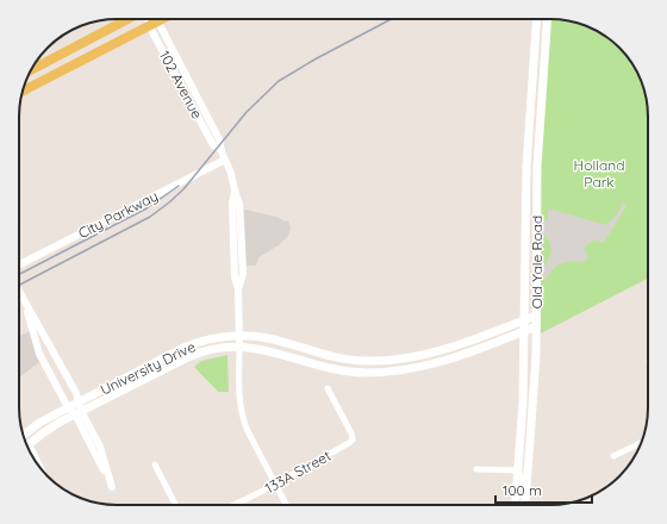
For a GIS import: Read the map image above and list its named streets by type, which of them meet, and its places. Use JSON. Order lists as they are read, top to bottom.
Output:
{
  "streets": {
    "main road": ["Old Yale Road", "University Drive"],
    "street": ["102 Avenue", "City Parkway", "133A Street"]
  },
  "crossings": [
    ["102 Avenue", "City Parkway"],
    ["102 Avenue", "University Drive"],
    ["Old Yale Road", "University Drive"]
  ],
  "parks": ["Holland Park"],
  "scale_bar": "100 m"
}
